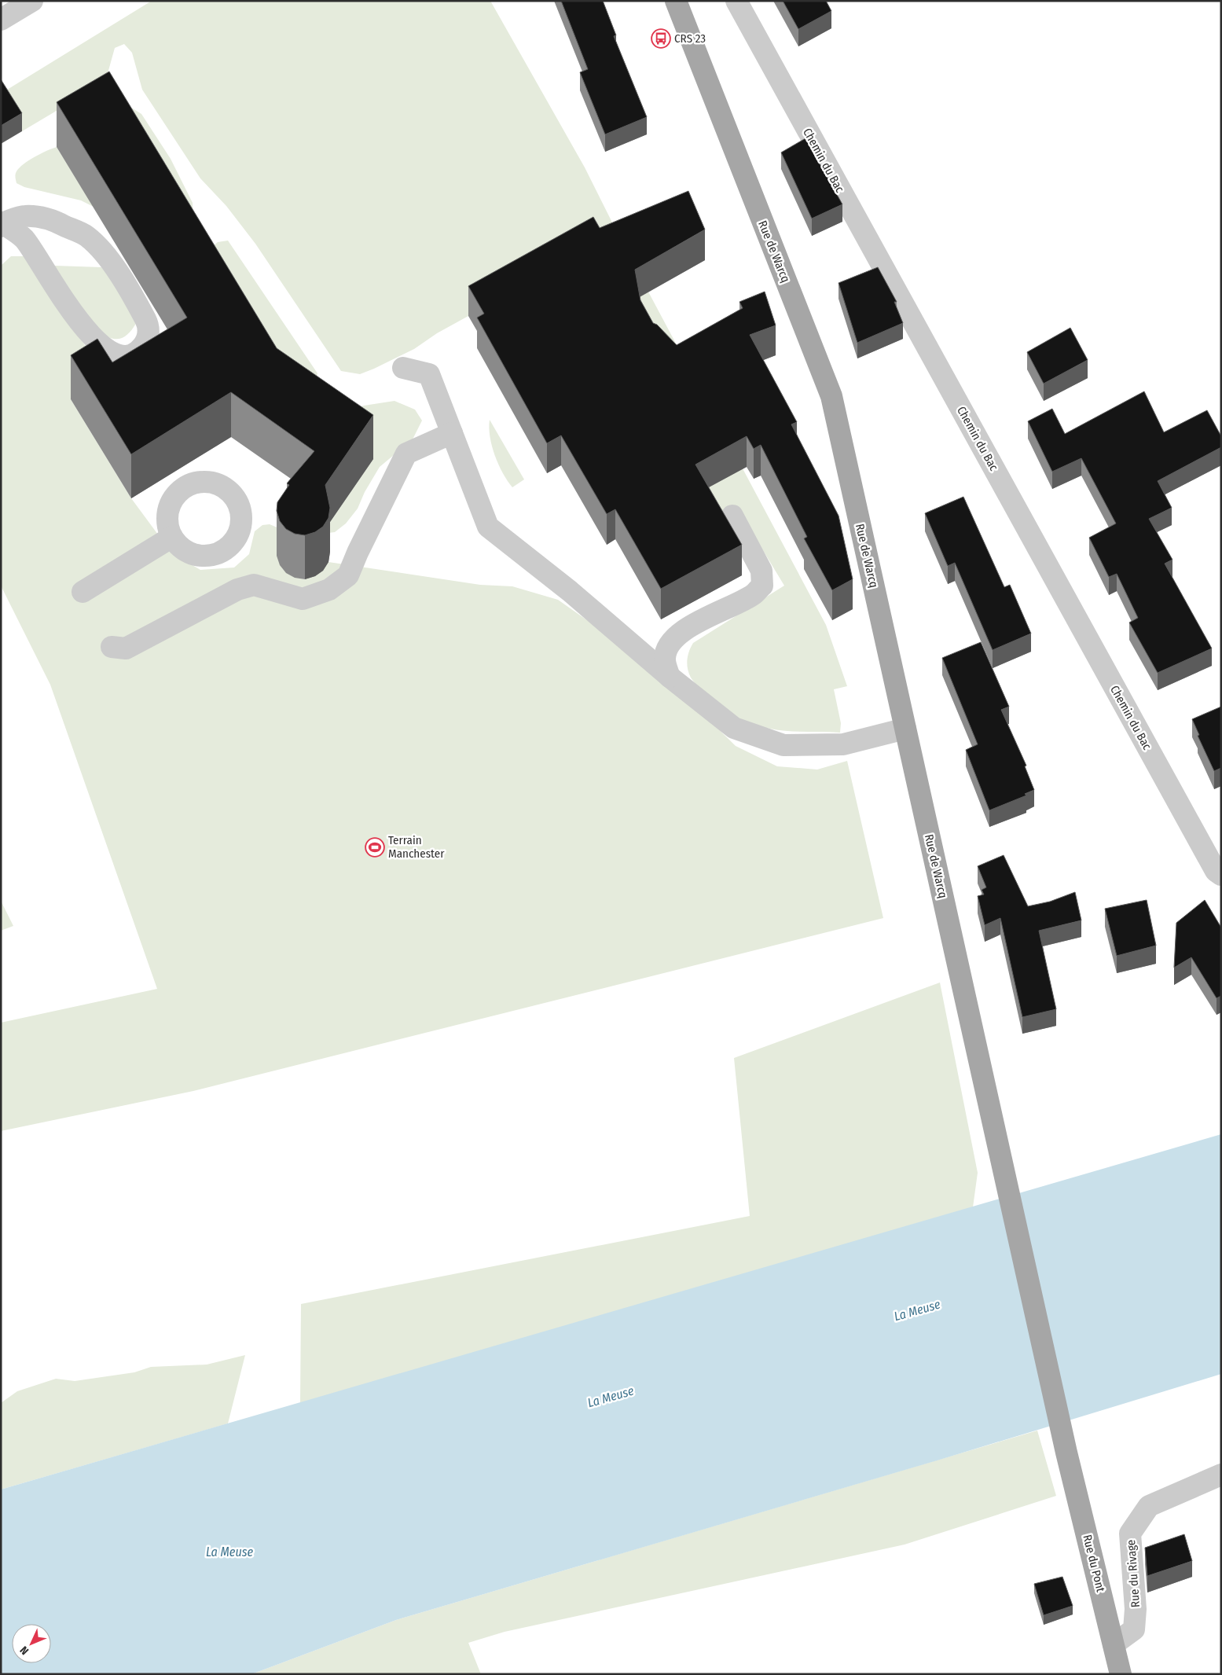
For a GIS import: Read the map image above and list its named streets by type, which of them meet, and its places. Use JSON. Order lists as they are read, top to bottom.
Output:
{
  "streets": {
    "main road": ["Rue de Warcq", "Rue du Pont"],
    "street": ["Chemin du Bac", "Rue du Rivage"]
  },
  "crossings": [
    ["Rue de Warcq", "Rue du Pont"],
    ["Rue du Pont", "Rue du Rivage"]
  ],
  "water": ["La Meuse"],
  "places": {
    "bus stop": ["CRS 23"],
    "sports": ["Terrain Manchester"]
  },
  "north": "bottom left"
}
